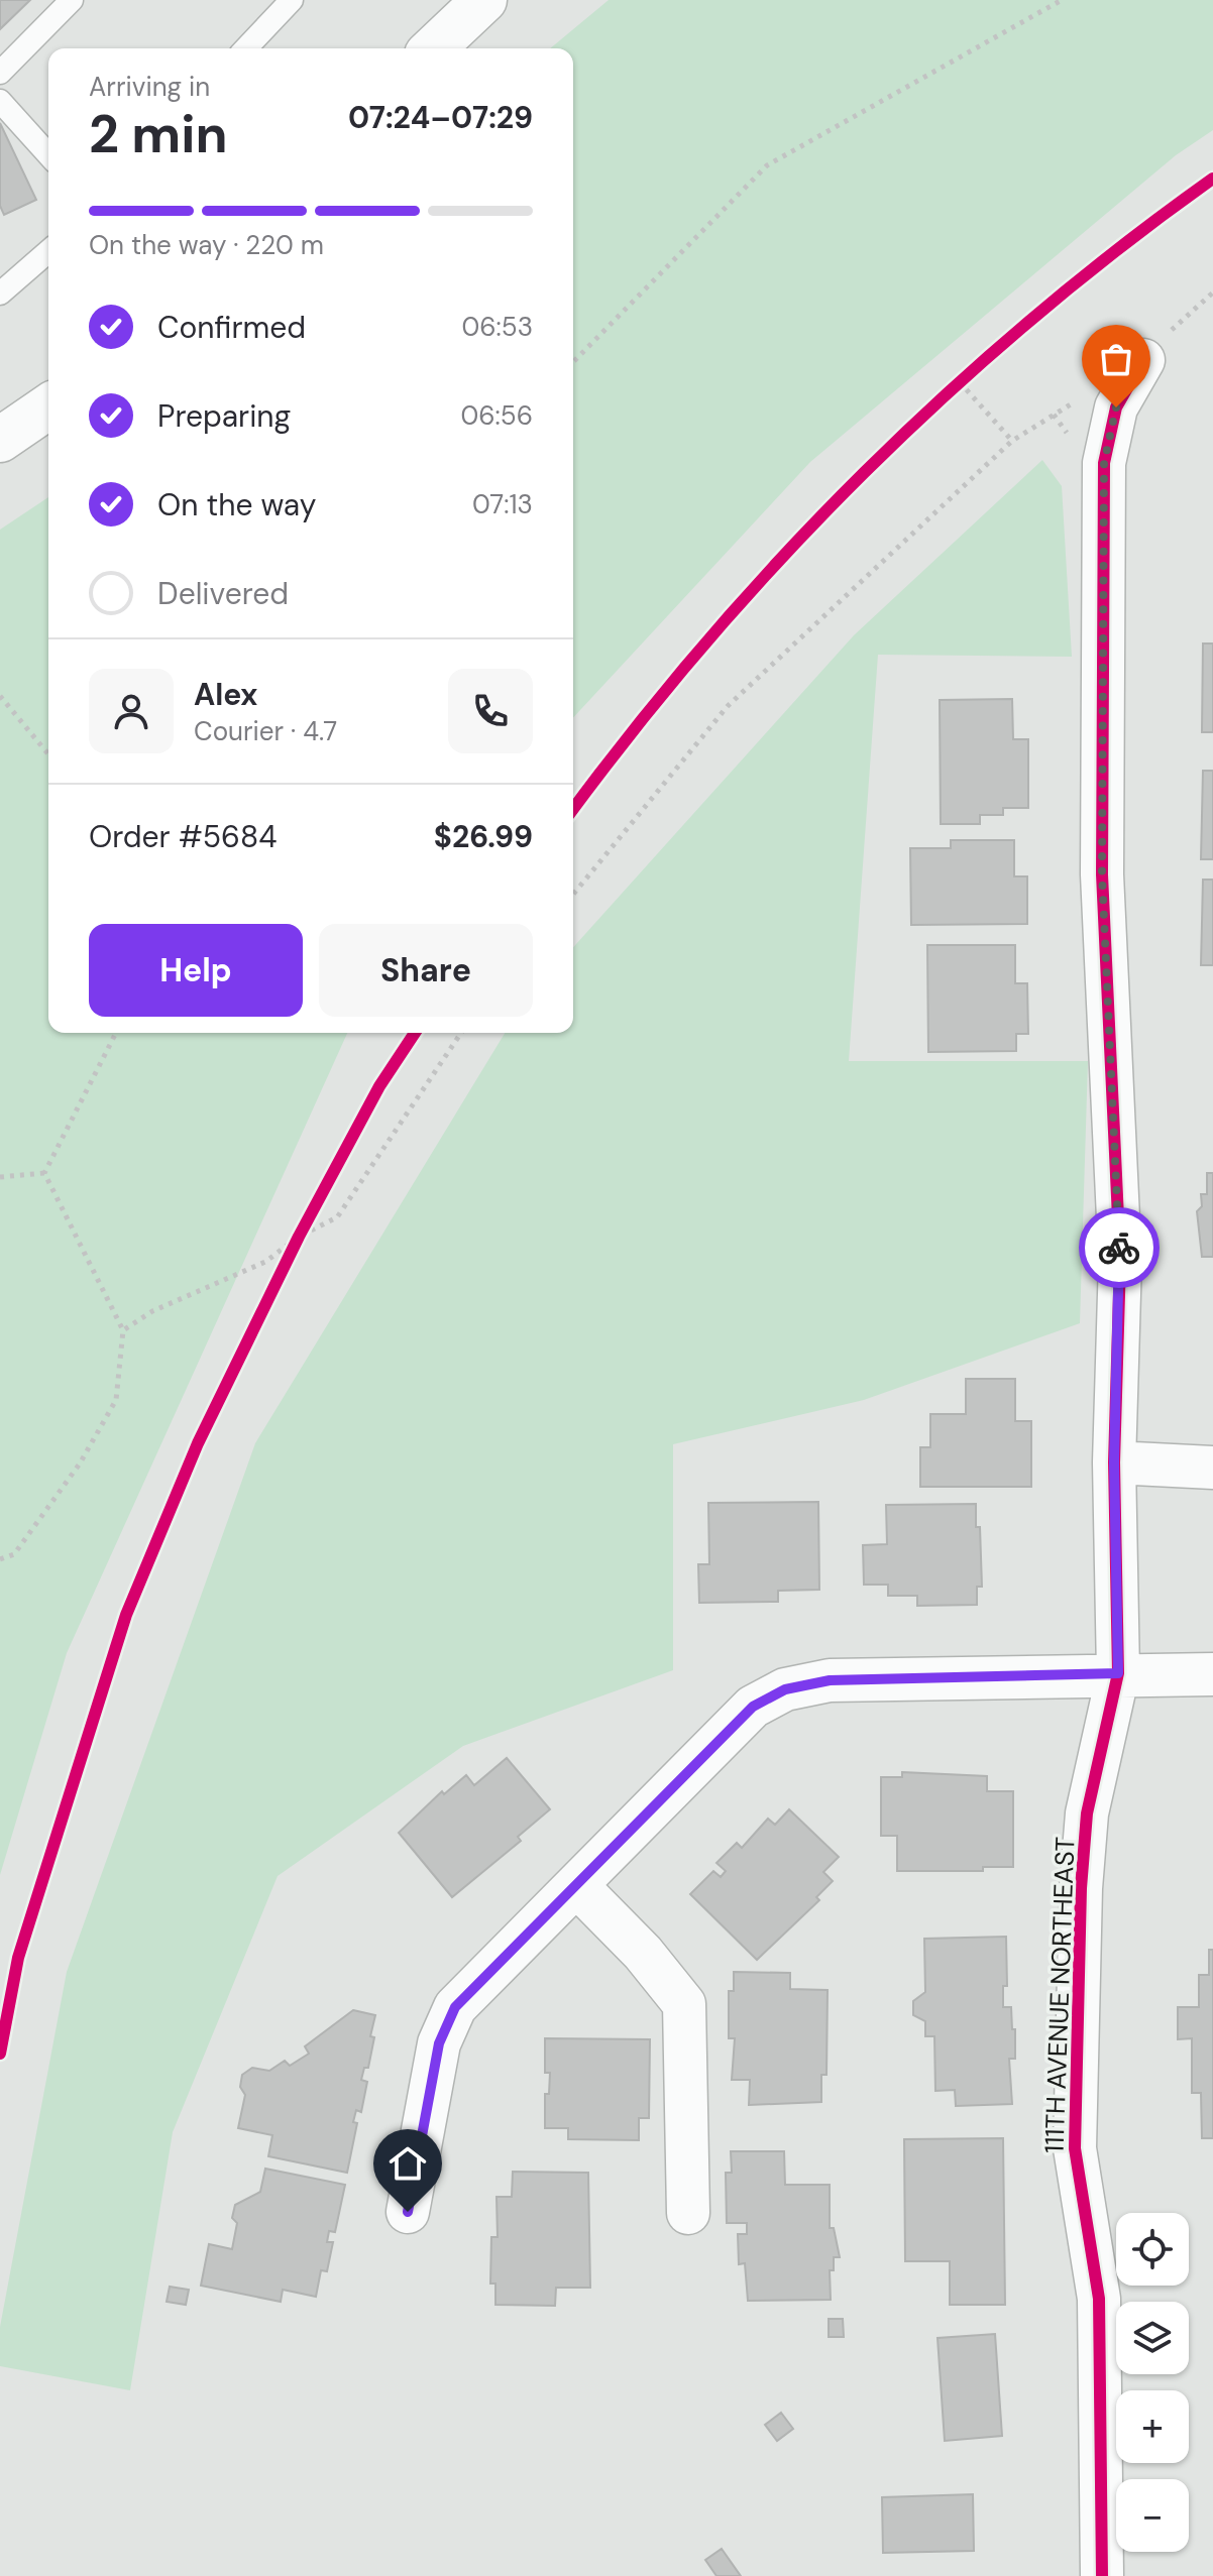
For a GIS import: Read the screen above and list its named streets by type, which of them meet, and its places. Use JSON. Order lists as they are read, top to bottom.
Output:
{
  "streets": {
    "street": ["111TH AVENUE NORTHEAST"]
  },
  "page": {
    "heading": ["2 min", "Arriving in", "07:24–07:29"],
    "panel": [
      "Alex",
      "Courier · 4.7",
      "Order #5684",
      "$26.99"
    ],
    "bar": "On the way · 220 m",
    "list": [
      ["Confirmed", "06:53"],
      ["Preparing", "06:56"],
      ["On the way", "07:13"],
      "Delivered"
    ],
    "buttons": ["Help", "Share"],
    "map_buttons": ["+", "−"]
  }
}
